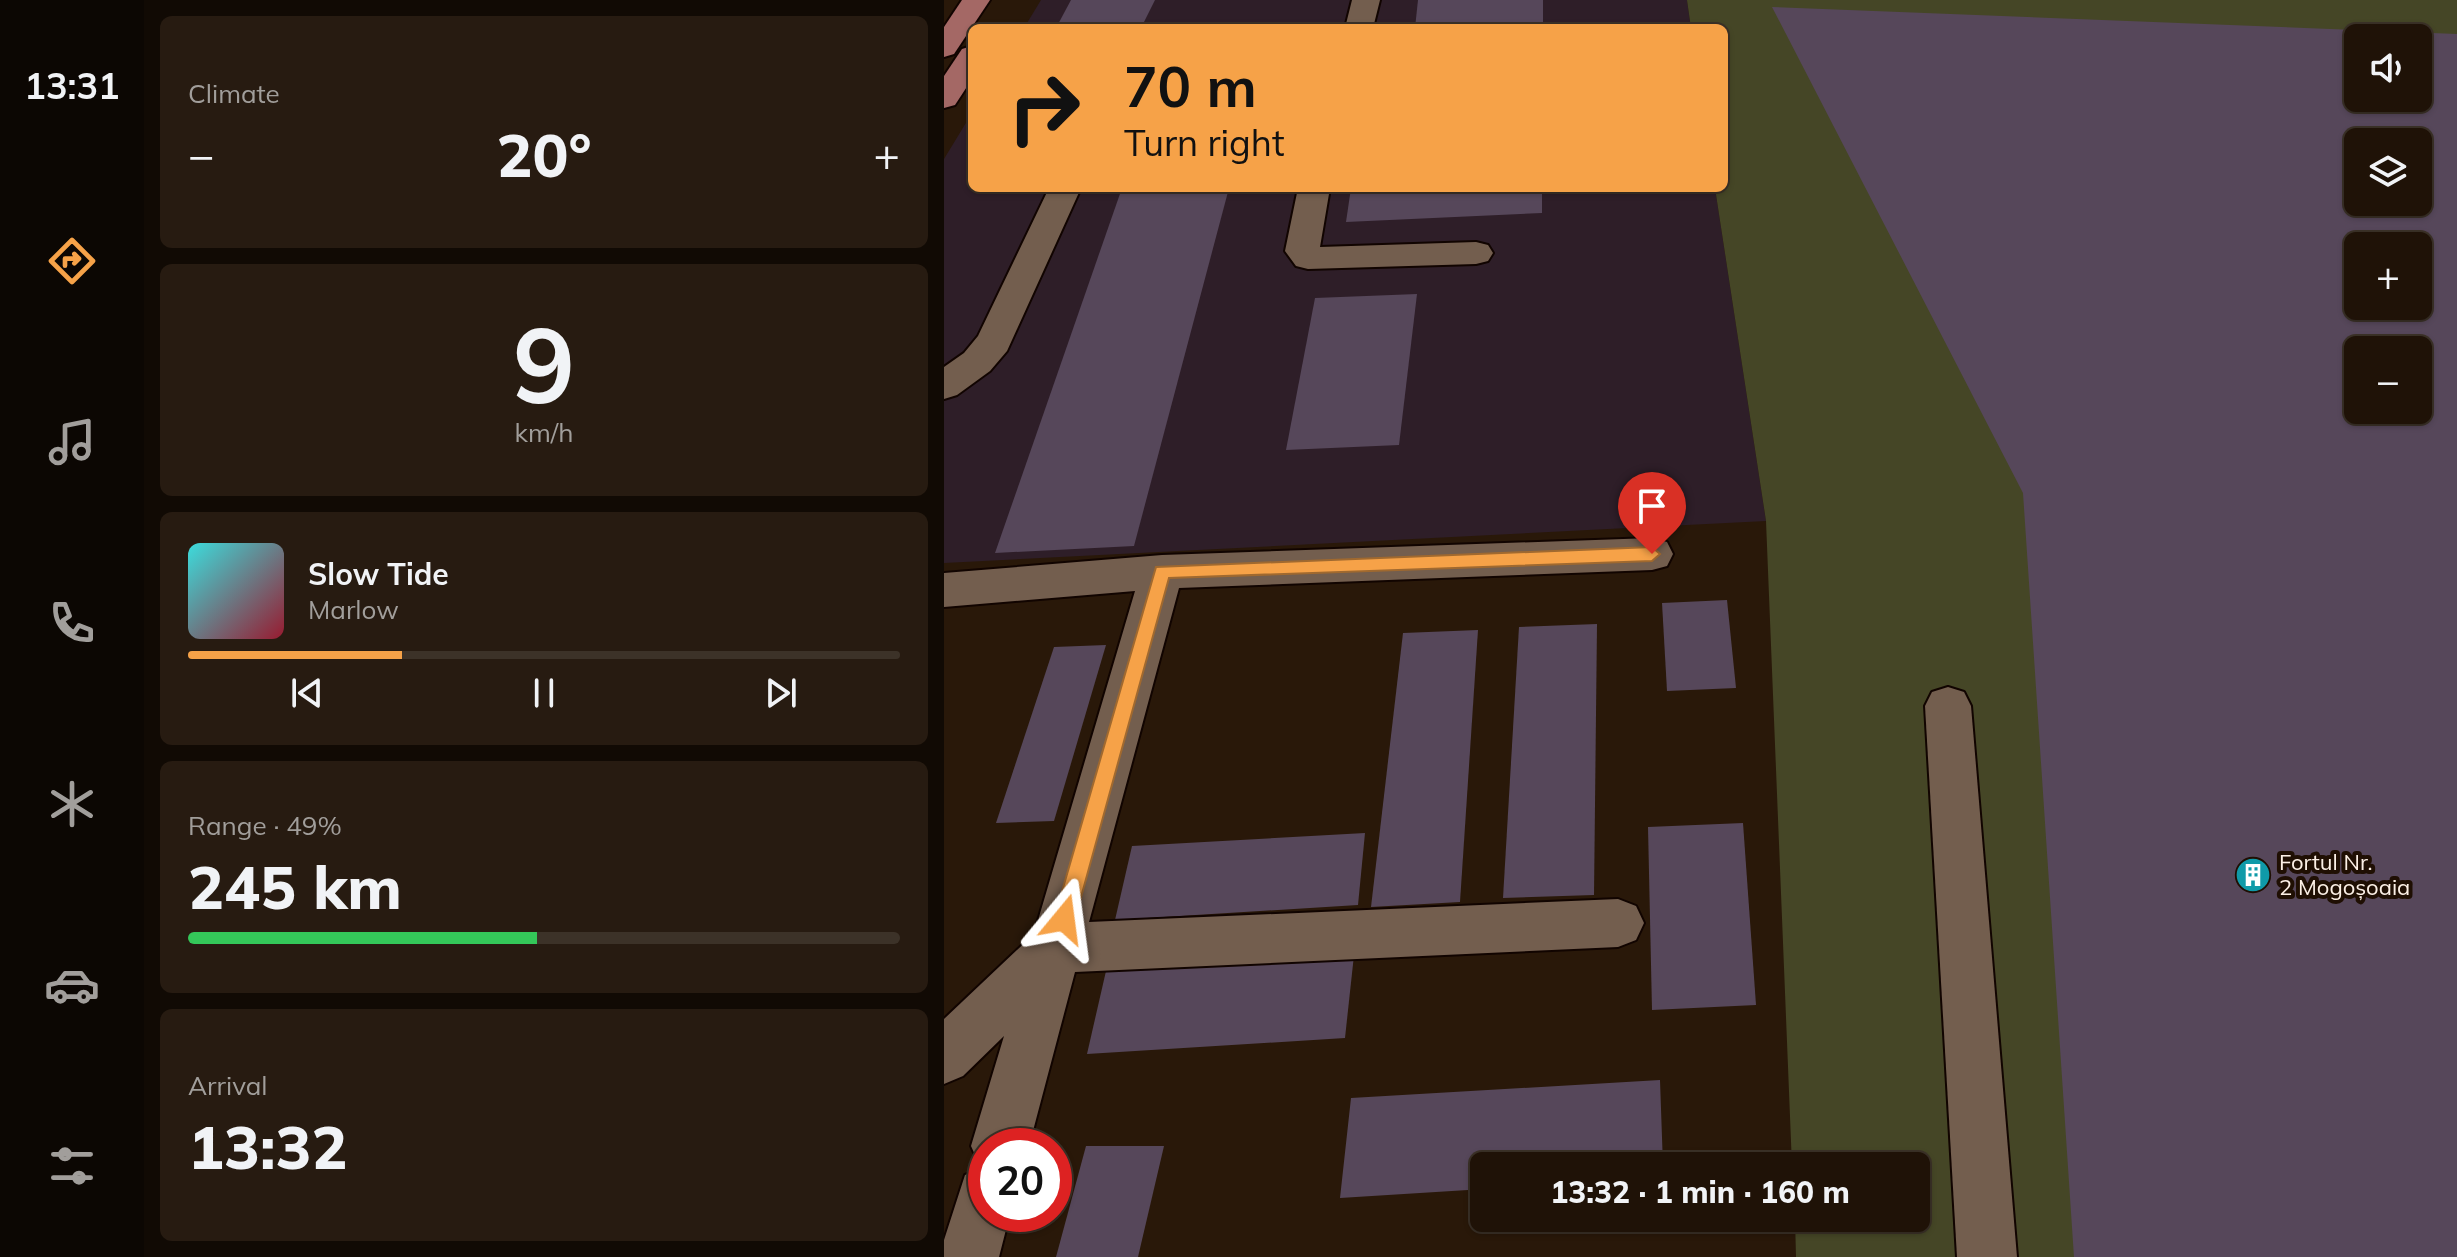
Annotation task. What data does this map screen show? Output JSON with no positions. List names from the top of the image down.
{
  "places": {
    "building": ["Fortul Nr. 2 Mogoșoaia"]
  },
  "page": {
    "tabs": "13:31",
    "tile": [
      "Climate",
      ["9", "km/h"],
      ["Range · 49%", "245 km"],
      ["Arrival", "13:32"]
    ],
    "map_buttons": ["+", "−"],
    "turn": ["70 m", "Turn right"],
    "heat": ["−", "20°", "+"],
    "song": ["Slow Tide", "Marlow"],
    "limit": "20",
    "trip": "13:32 · 1 min · 160 m"
  }
}
